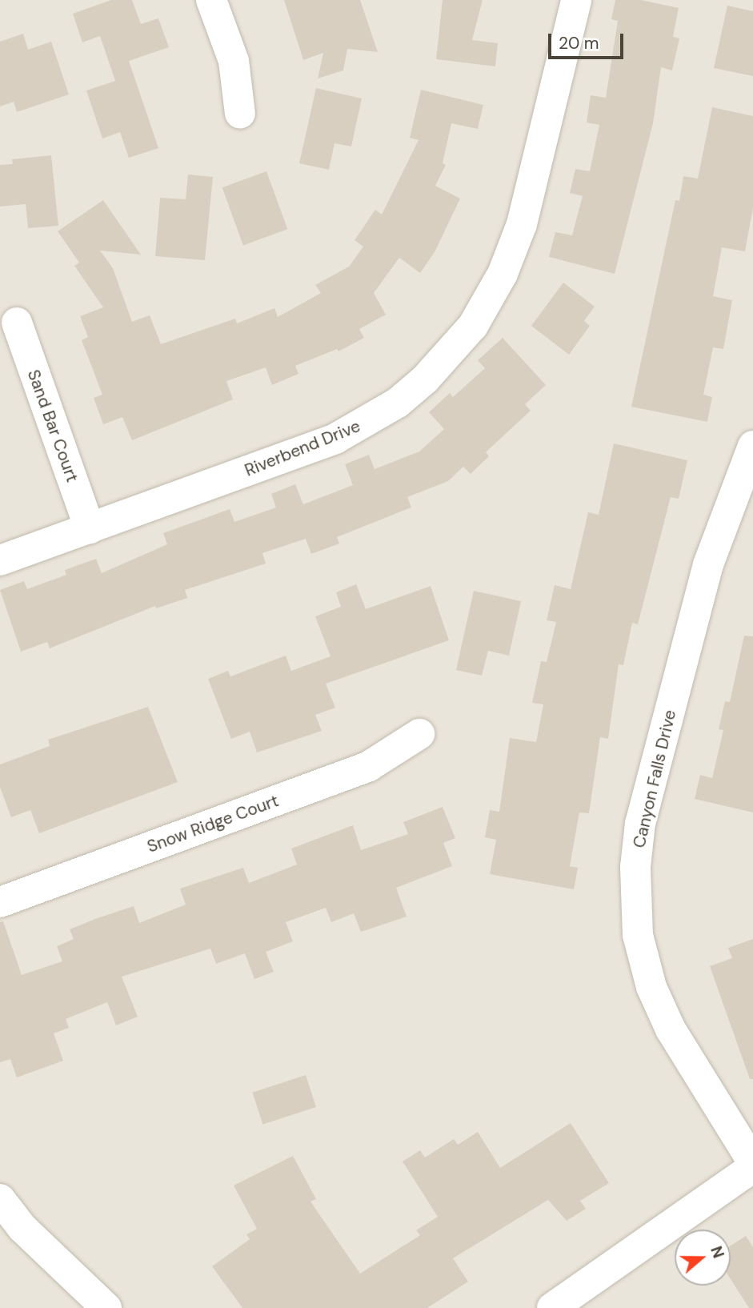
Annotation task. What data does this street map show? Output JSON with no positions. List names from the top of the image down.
{
  "streets": {
    "street": [
      "Sand Bar Court",
      "Riverbend Drive",
      "Canyon Falls Drive",
      "Snow Ridge Court"
    ]
  },
  "crossings": [
    ["Sand Bar Court", "Riverbend Drive"]
  ],
  "scale_bar": "20 m",
  "north": "right"
}
